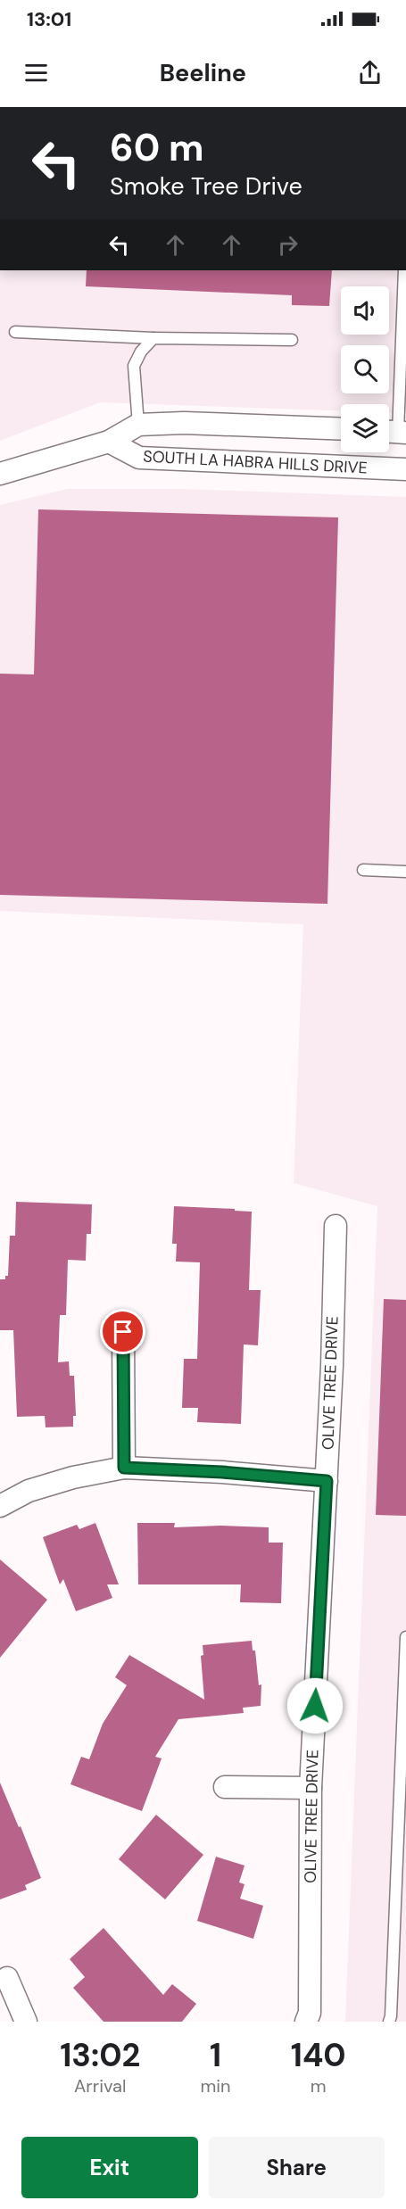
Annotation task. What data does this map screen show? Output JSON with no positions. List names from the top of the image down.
{
  "streets": {
    "street": ["SOUTH LA HABRA HILLS DRIVE", "OLIVE TREE DRIVE"]
  },
  "page": {
    "status": "13:01",
    "header": "Beeline",
    "turn": ["60 m", "Smoke Tree Drive"],
    "eta": [
      "13:02",
      "Arrival",
      "1",
      "min",
      "140",
      "m"
    ],
    "buttons": ["Exit", "Share"]
  }
}
